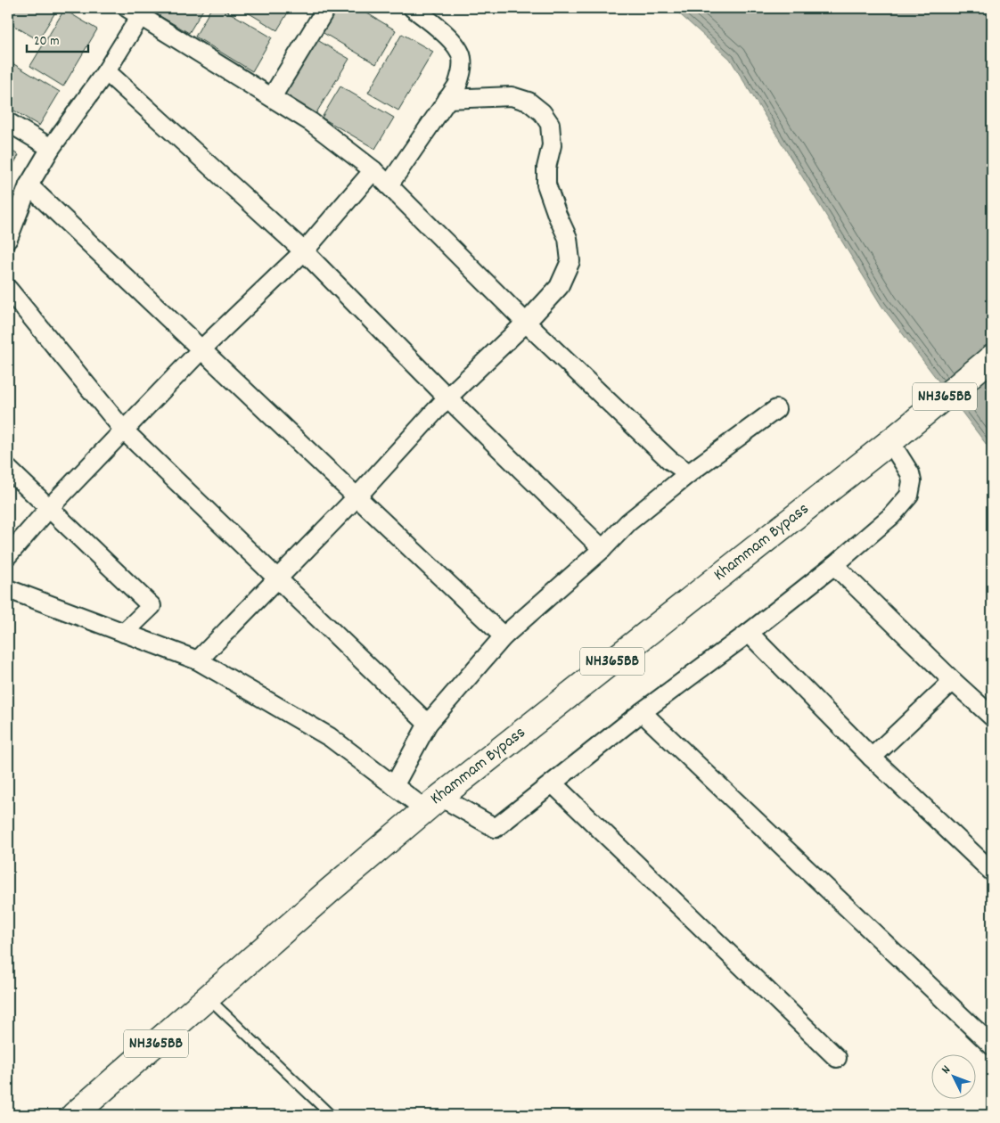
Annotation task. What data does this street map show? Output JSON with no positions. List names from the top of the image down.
{
  "streets": {
    "highway": ["NH365BB", "Khammam Bypass"]
  },
  "crossings": [
    ["NH365BB", "Khammam Bypass"]
  ],
  "scale_bar": "20 m",
  "north": "top left"
}
